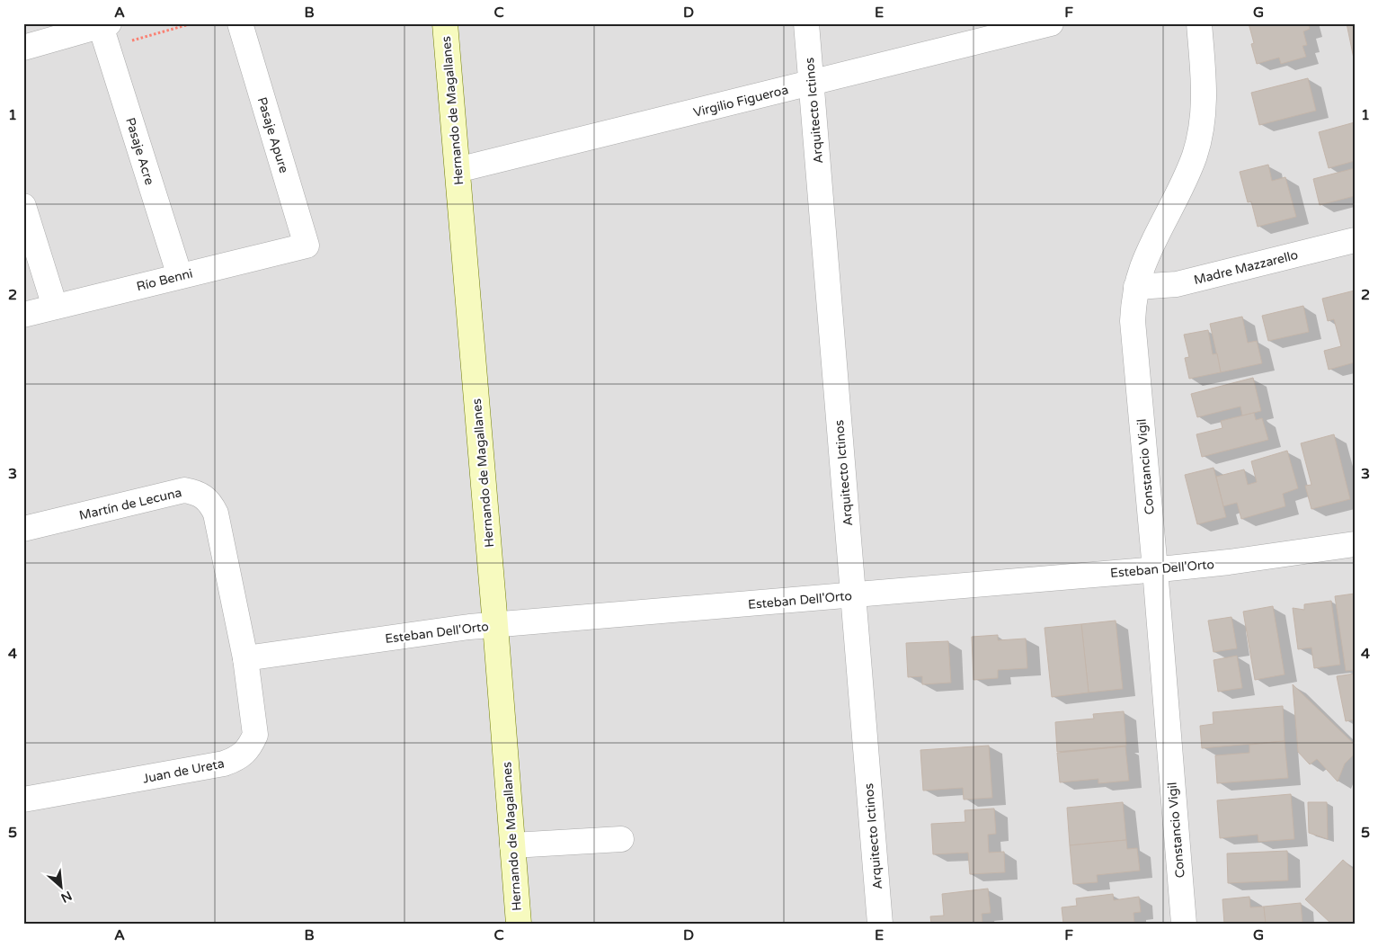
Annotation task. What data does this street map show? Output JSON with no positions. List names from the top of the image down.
{
  "streets": {
    "main road": ["Hernando de Magallanes"],
    "street": [
      "Virgilio Figueroa",
      "Arquitecto Ictinos",
      "Pasaje Apure",
      "Pasaje Acre",
      "Madre Mazzarello",
      "Río Benni",
      "Constancio Vigil",
      "Martín de Lecuna",
      "Esteban Dell'Orto",
      "Juan de Ureta"
    ]
  },
  "crossings": [
    ["Virgilio Figueroa", "Hernando de Magallanes"],
    ["Virgilio Figueroa", "Arquitecto Ictinos"],
    ["Hernando de Magallanes", "Esteban Dell'Orto"],
    ["Arquitecto Ictinos", "Esteban Dell'Orto"],
    ["Pasaje Apure", "Río Benni"],
    ["Pasaje Acre", "Río Benni"],
    ["Madre Mazzarello", "Constancio Vigil"],
    ["Constancio Vigil", "Esteban Dell'Orto"],
    ["Martín de Lecuna", "Esteban Dell'Orto"],
    ["Martín de Lecuna", "Juan de Ureta"],
    ["Esteban Dell'Orto", "Juan de Ureta"]
  ],
  "north": "bottom right",
  "grid": {
    "columns": [
      "A",
      "B",
      "C",
      "D",
      "E",
      "F",
      "G"
    ],
    "rows": [
      "1",
      "2",
      "3",
      "4",
      "5"
    ]
  }
}
